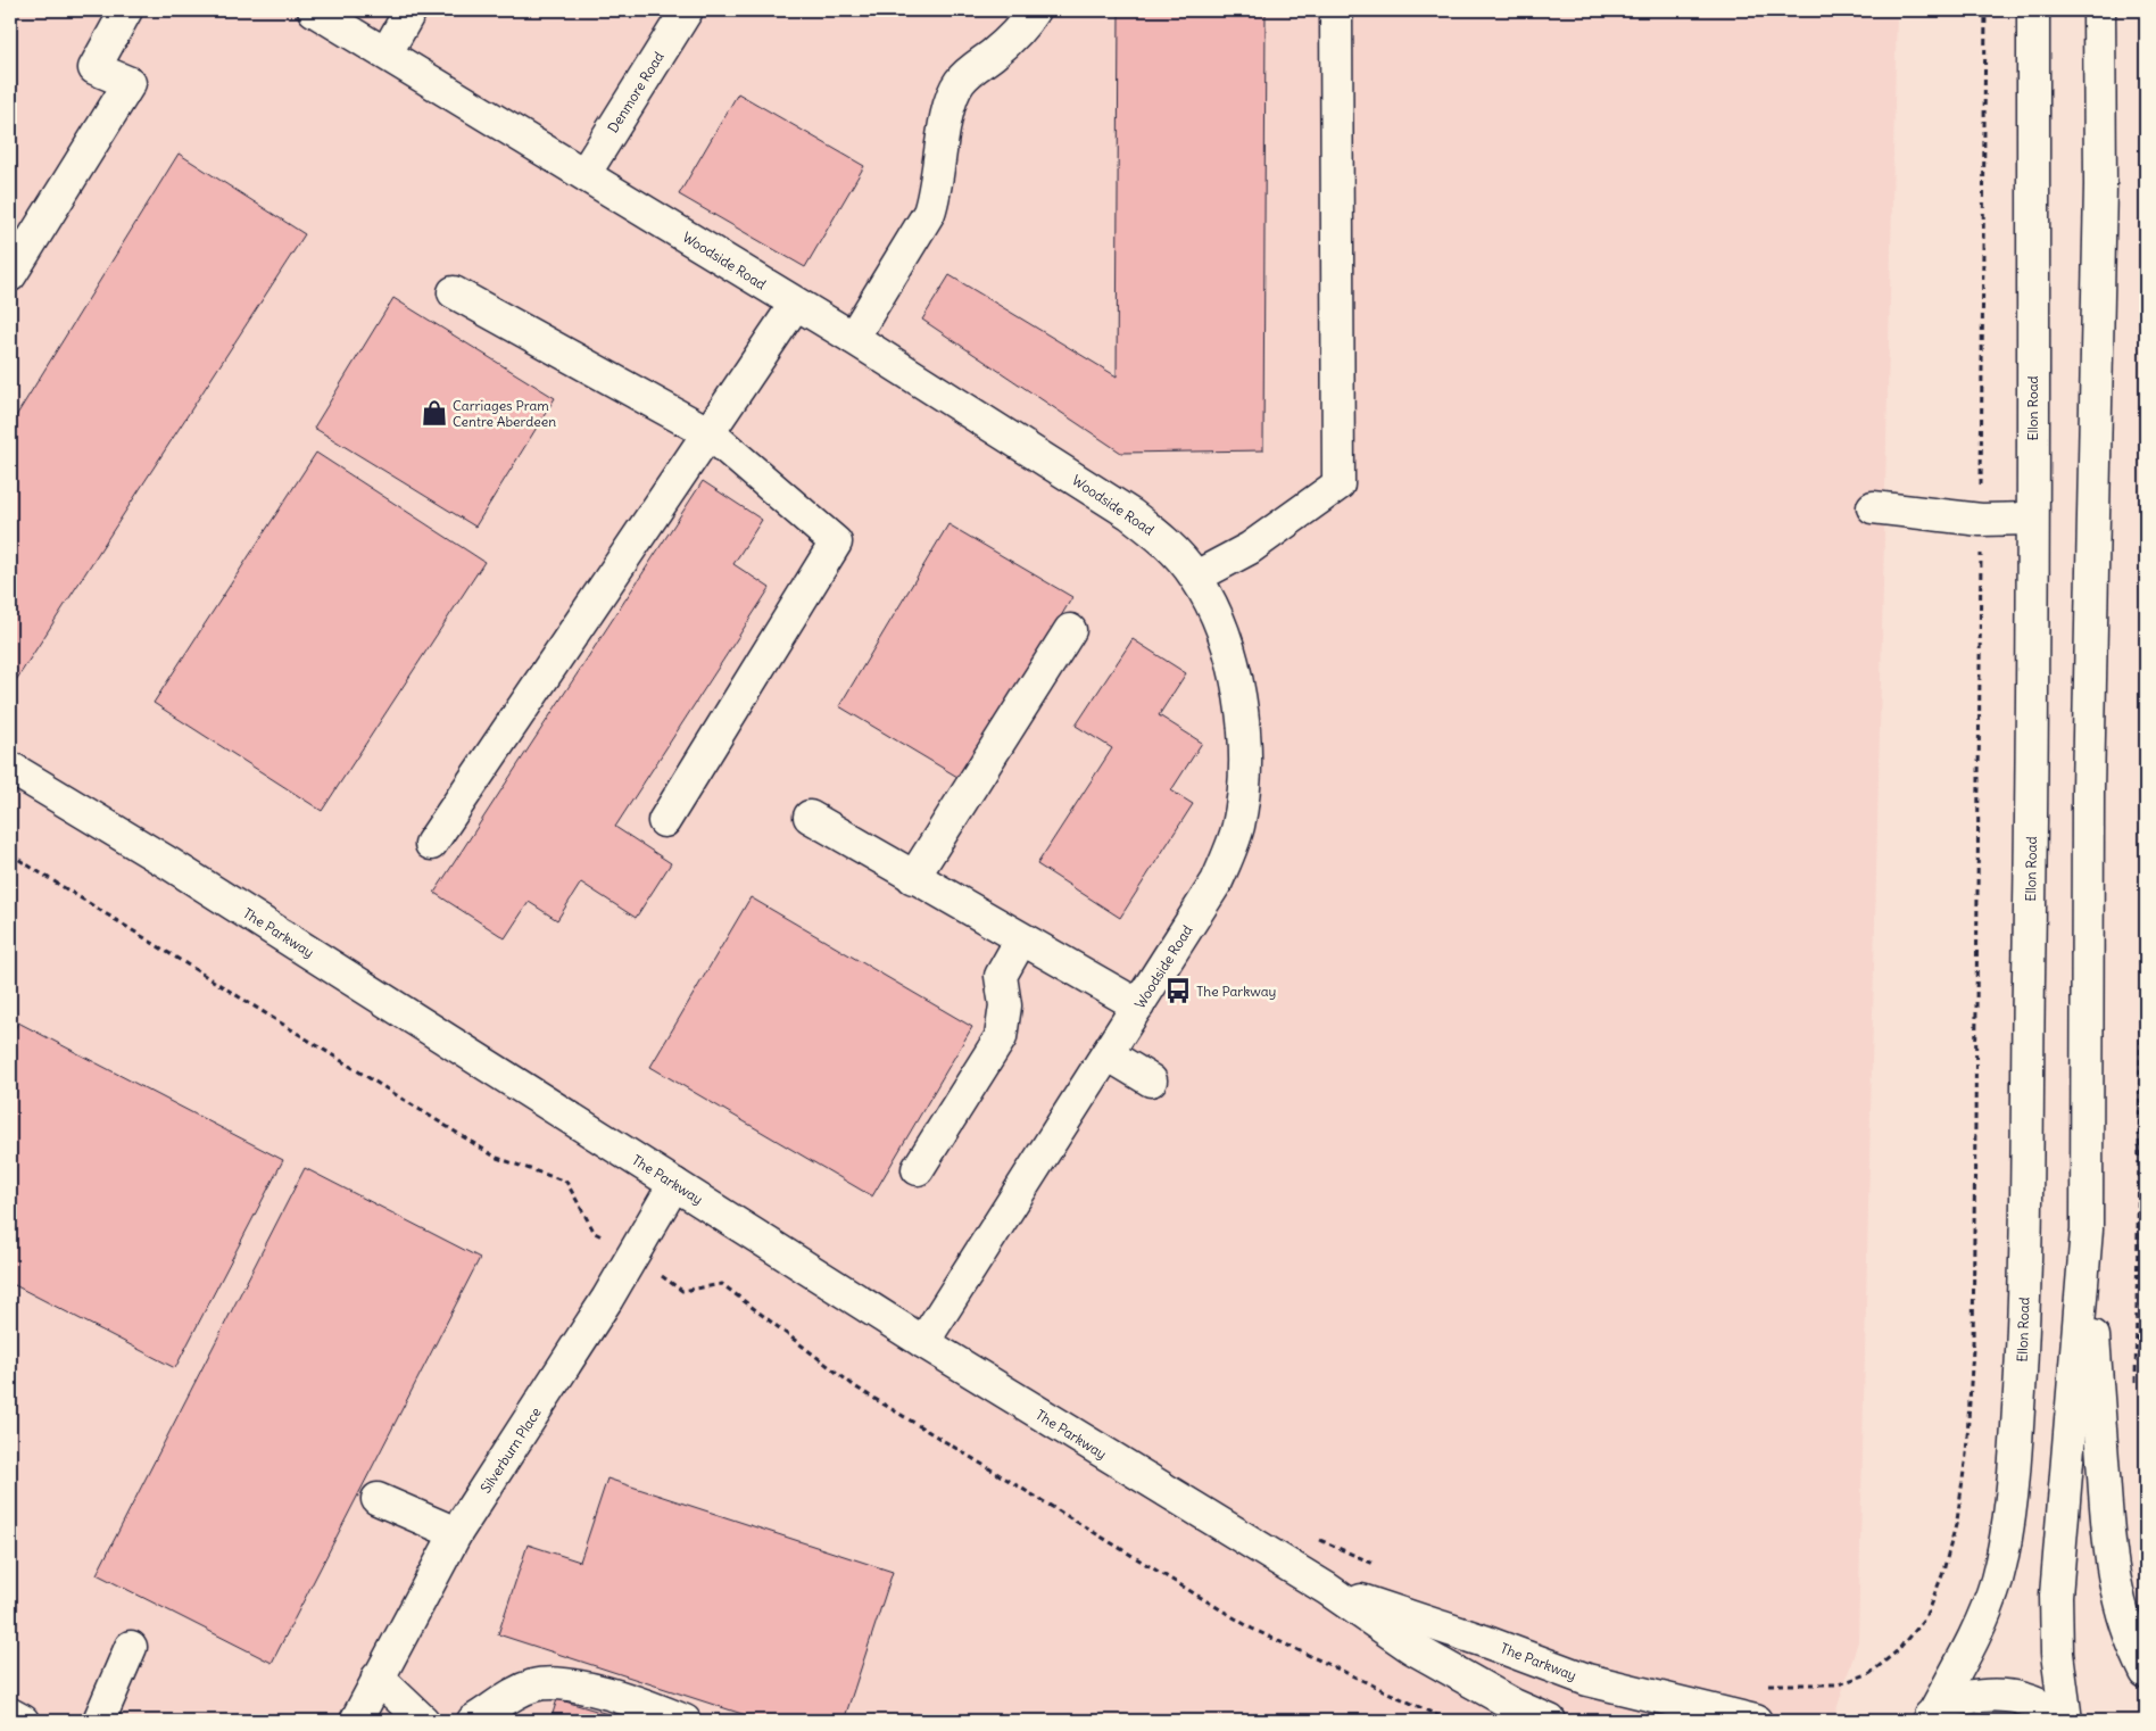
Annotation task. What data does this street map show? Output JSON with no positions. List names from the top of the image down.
{
  "streets": {
    "main road": [
      "Denmore Road",
      "Woodside Road",
      "Ellon Road",
      "The Parkway",
      "Silverburn Place"
    ]
  },
  "crossings": [
    ["Denmore Road", "Woodside Road"],
    ["Woodside Road", "The Parkway"],
    ["The Parkway", "Silverburn Place"]
  ],
  "places": {
    "shop": ["Carriages Pram Centre Aberdeen"],
    "bus stop": ["The Parkway"]
  }
}
